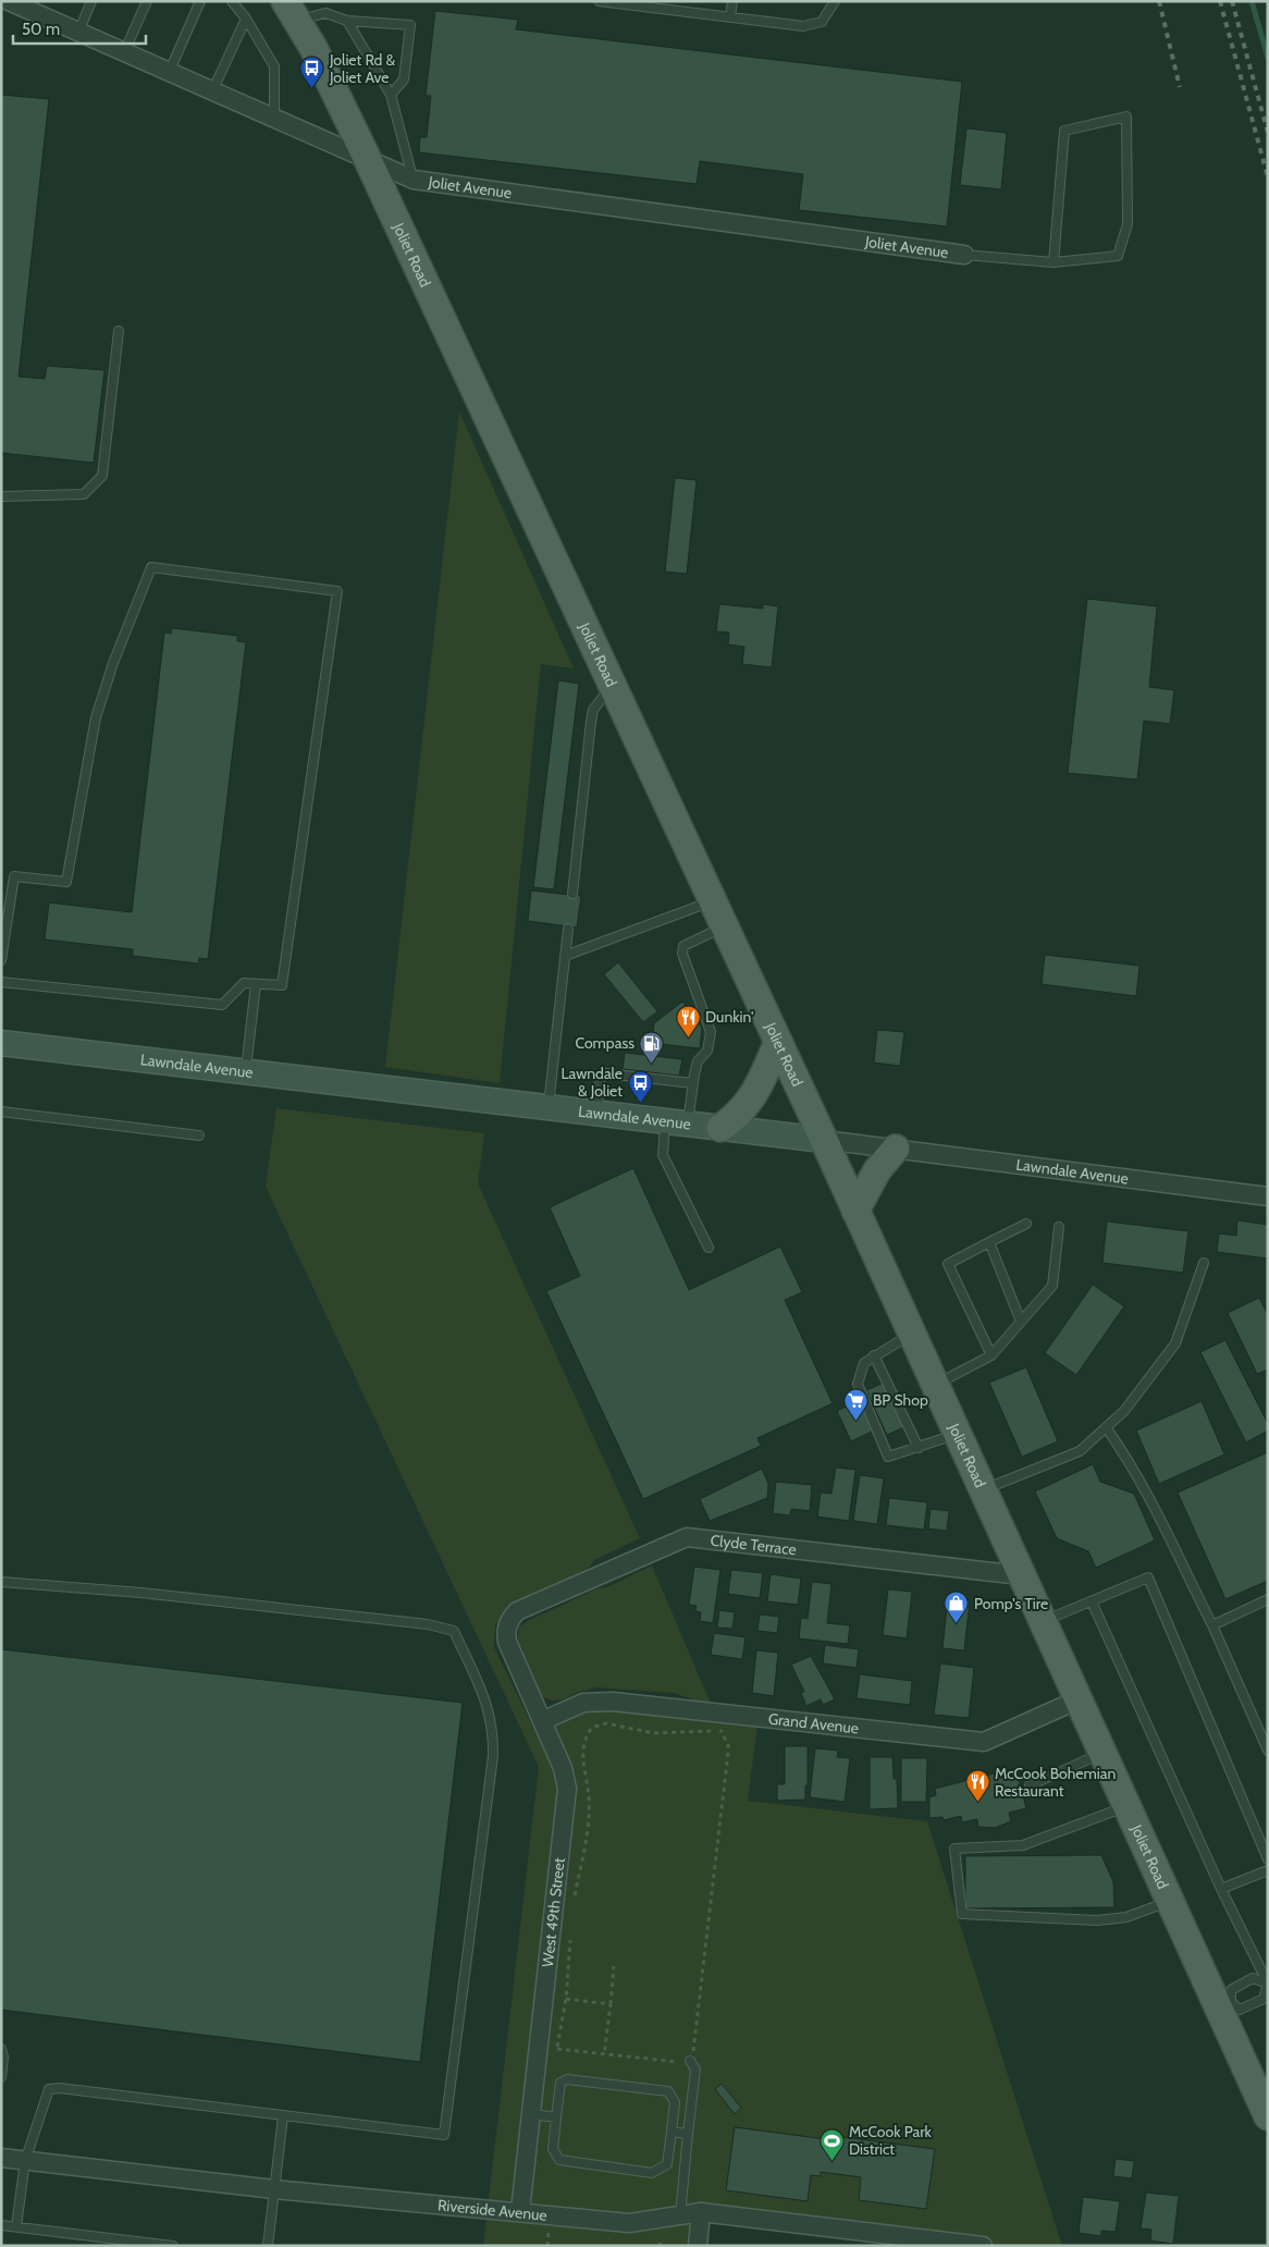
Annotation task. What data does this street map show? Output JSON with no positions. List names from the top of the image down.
{
  "streets": {
    "main road": ["Joliet Road"],
    "street": [
      "Joliet Avenue",
      "Lawndale Avenue",
      "Clyde Terrace",
      "Grand Avenue",
      "West 49th Street",
      "Riverside Avenue"
    ]
  },
  "crossings": [
    ["Joliet Avenue", "Joliet Road"],
    ["Joliet Road", "Lawndale Avenue"],
    ["Joliet Road", "Clyde Terrace"],
    ["Joliet Road", "Grand Avenue"],
    ["Clyde Terrace", "West 49th Street"],
    ["Grand Avenue", "West 49th Street"],
    ["West 49th Street", "Riverside Avenue"]
  ],
  "places": {
    "bus stop": ["Joliet Rd & Joliet Ave", "Lawndale & Joliet"],
    "restaurant": ["Dunkin'", "McCook Bohemian Restaurant"],
    "fuel station": ["Compass"],
    "supermarket": ["BP Shop"],
    "shop": ["Pomp's Tire"],
    "sports": ["McCook Park District"]
  },
  "scale_bar": "50 m"
}
